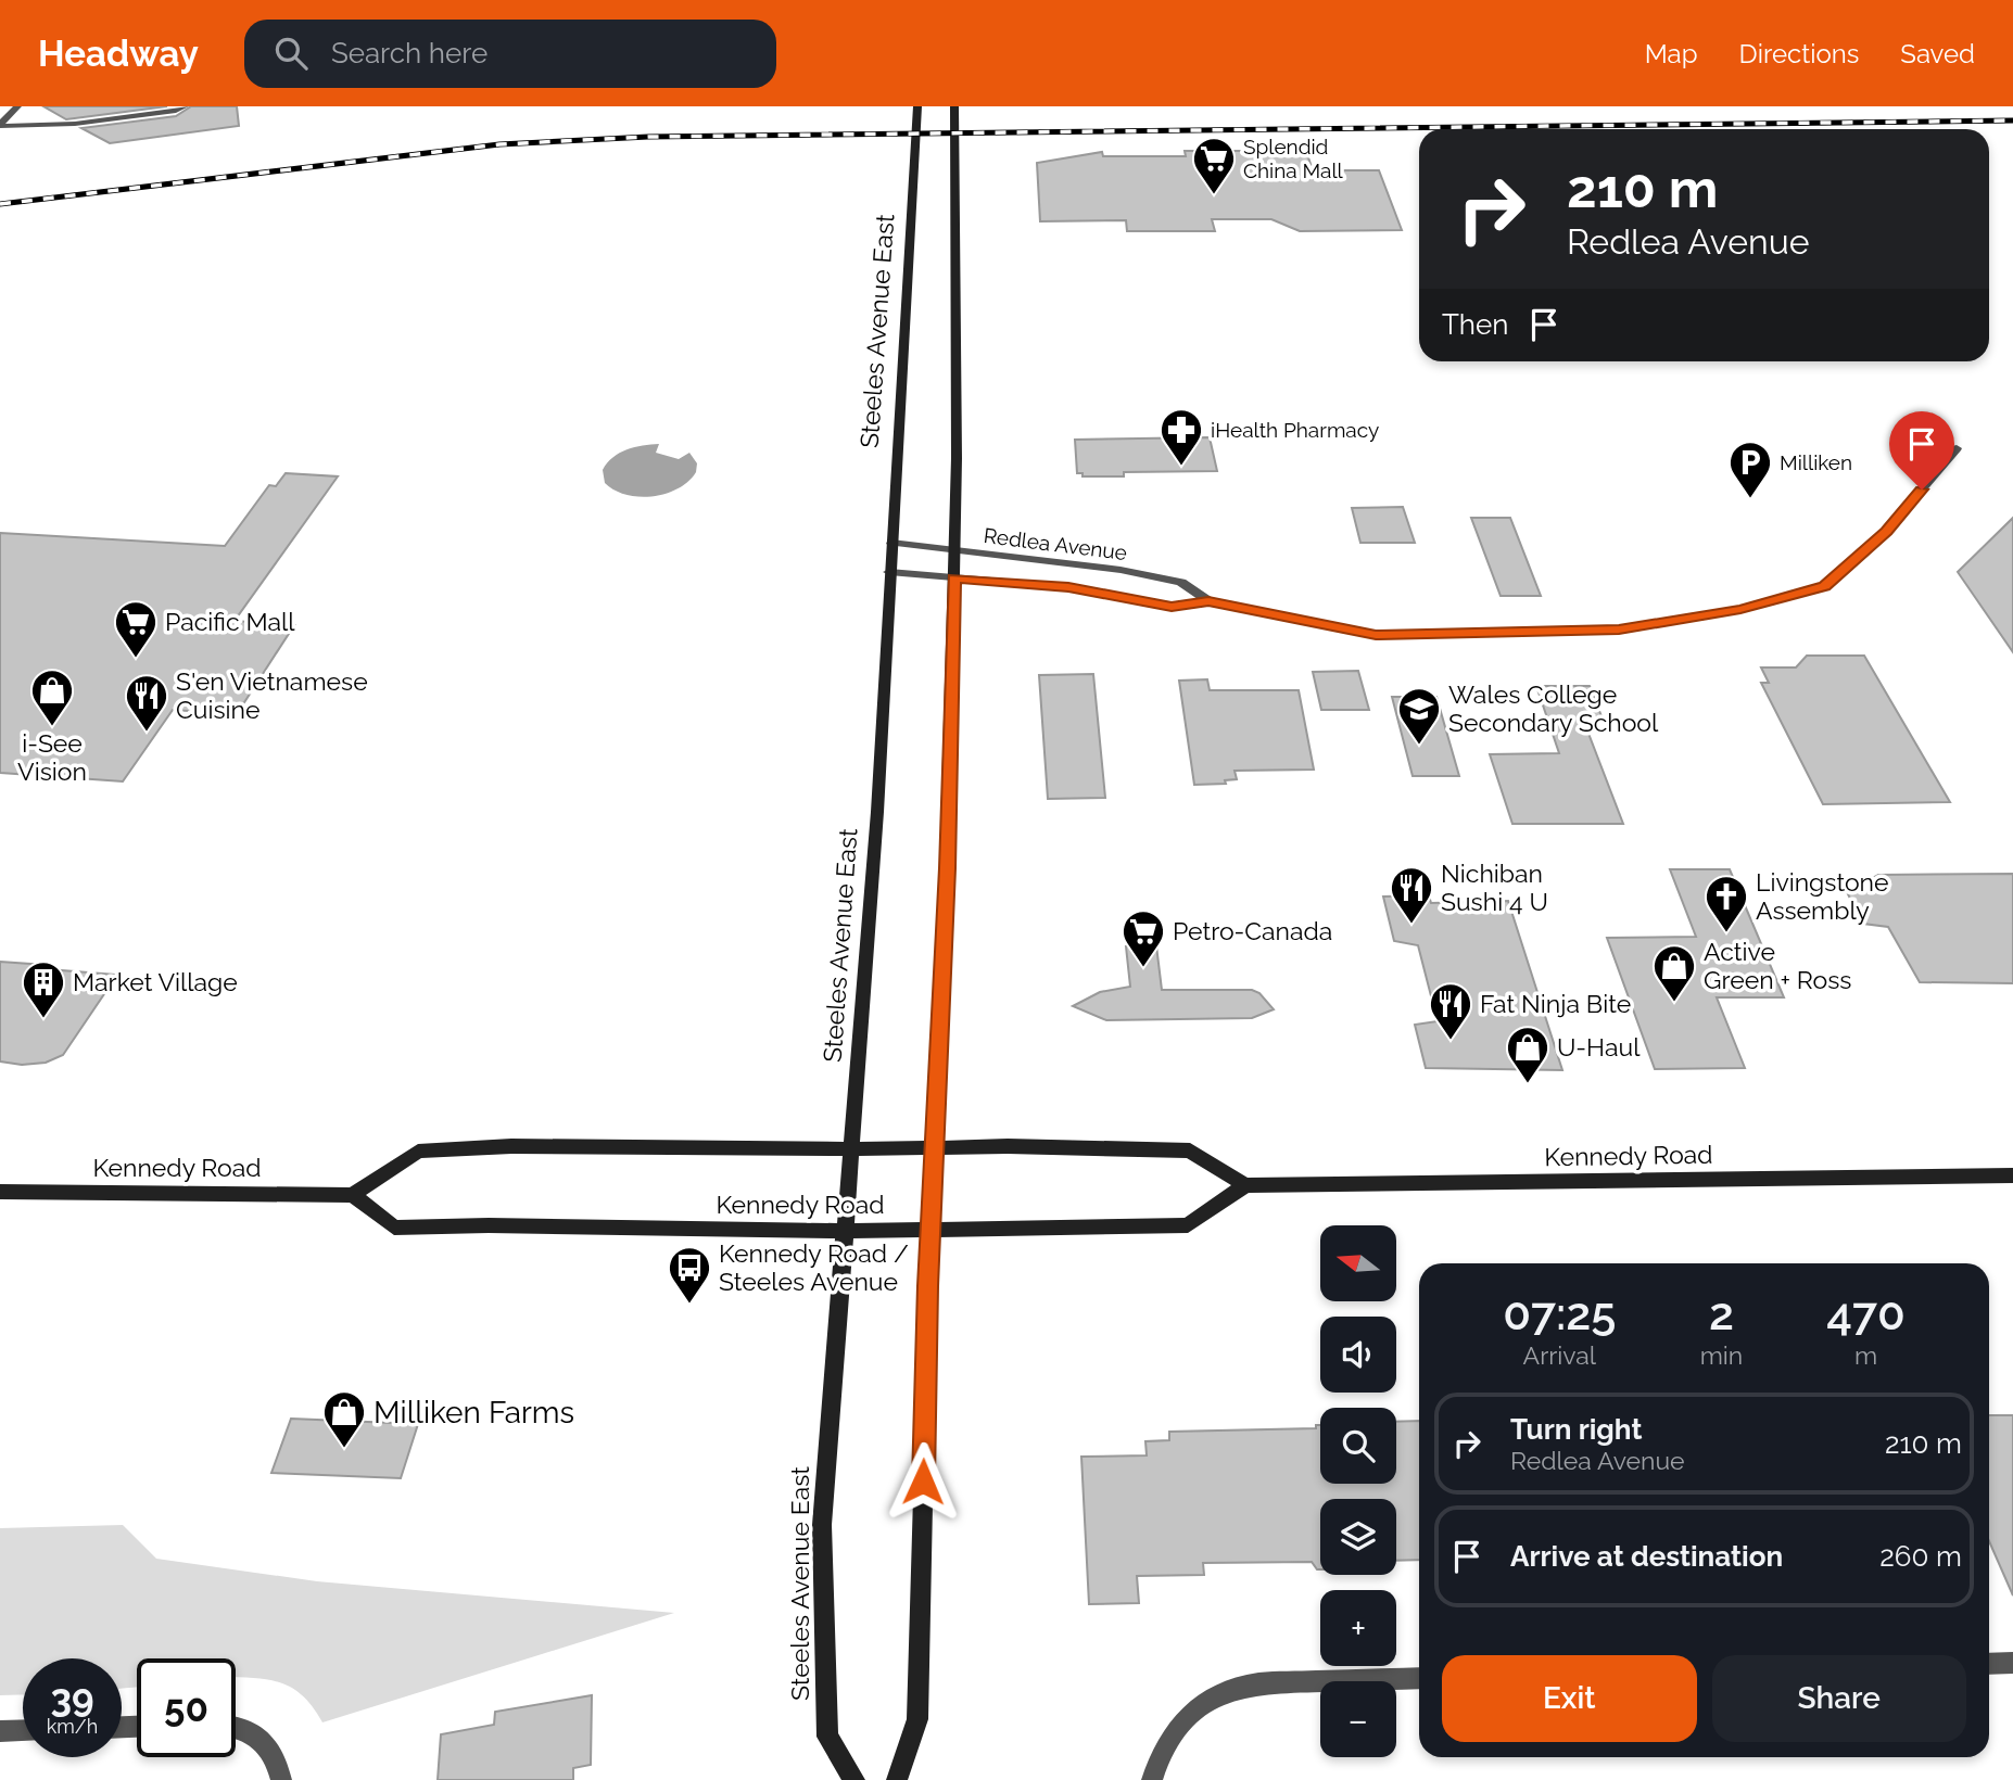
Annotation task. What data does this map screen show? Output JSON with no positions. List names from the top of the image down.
{
  "streets": {
    "main road": ["Steeles Avenue East", "Kennedy Road"],
    "street": ["Redlea Avenue"]
  },
  "crossings": [
    ["Steeles Avenue East", "Redlea Avenue"],
    ["Steeles Avenue East", "Kennedy Road"]
  ],
  "places": {
    "supermarket": ["Splendid China Mall", "Pacific Mall", "Petro-Canada"],
    "pharmacy": ["iHealth Pharmacy"],
    "parking": ["Milliken"],
    "shop": [
      "i-See Vision",
      "Active Green + Ross",
      "U-Haul",
      "Milliken Farms"
    ],
    "restaurant": ["S'en Vietnamese Cuisine", "Nichiban Sushi 4 U", "Fat Ninja Bite"],
    "school or university": ["Wales College Secondary School"],
    "church": ["Livingstone Assembly"],
    "building": ["Market Village"],
    "bus stop": ["Kennedy Road / Steeles Avenue"]
  },
  "north": "left",
  "page": {
    "header": "Headway",
    "search": "Search here",
    "nav": ["Map", "Directions", "Saved"],
    "turn": ["210 m", "Redlea Avenue"],
    "then": "Then",
    "map_buttons": ["+", "−"],
    "eta": [
      "07:25",
      "Arrival",
      "2",
      "min",
      "470",
      "m"
    ],
    "list": [
      {
        "name": "Turn right",
        "note": "Redlea Avenue",
        "value": "210 m"
      },
      {
        "name": "Arrive at destination",
        "value": "260 m"
      }
    ],
    "buttons": ["Exit", "Share"],
    "speed": "39 km/h",
    "limit": "50"
  }
}
